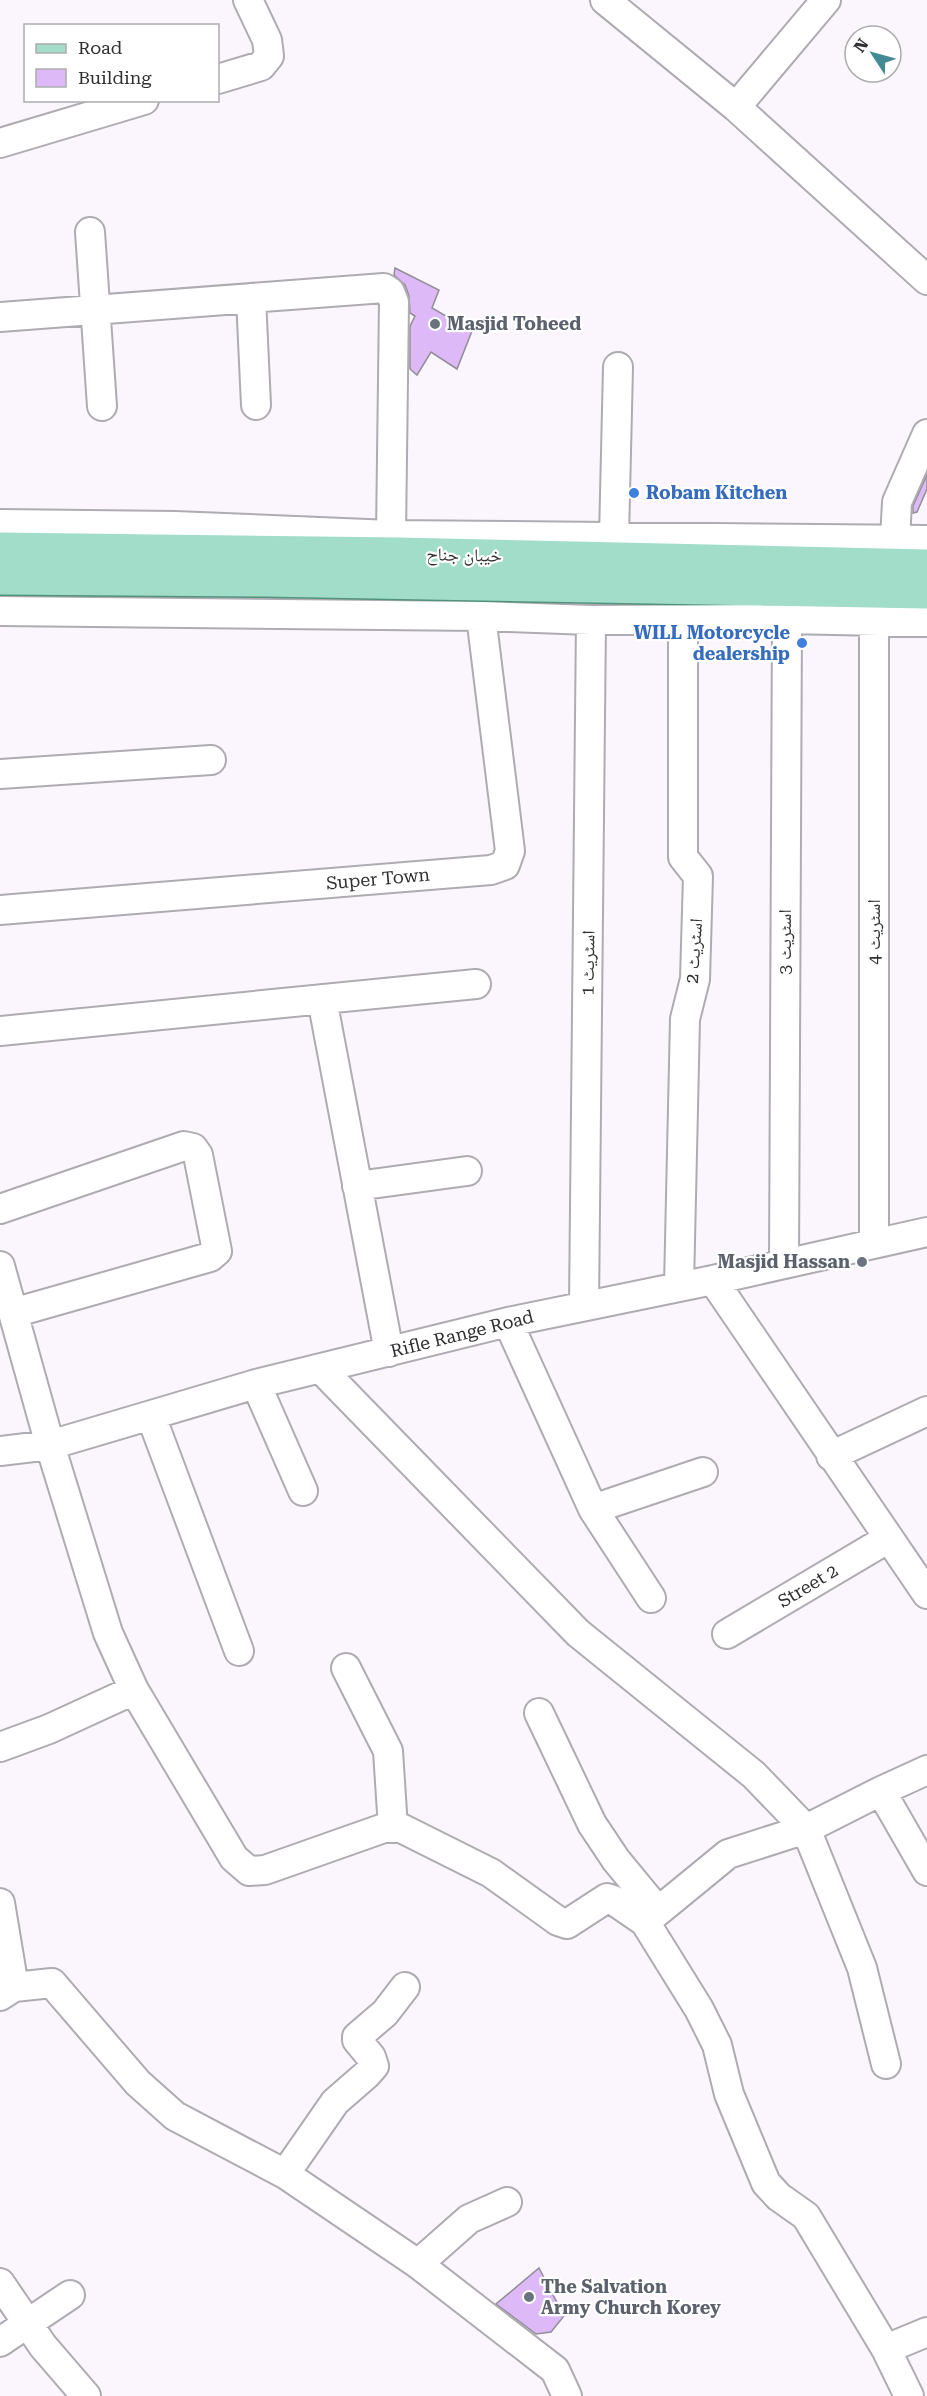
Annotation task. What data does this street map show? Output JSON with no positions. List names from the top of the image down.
{
  "streets": {
    "main road": ["خیبان جناح"],
    "street": [
      "Super Town",
      "اسٹریٹ 4",
      "اسٹریٹ 3",
      "اسٹریٹ 2",
      "اسٹریٹ 1",
      "Rifle Range Road",
      "Street 2"
    ]
  },
  "crossings": [
    ["اسٹریٹ 4", "Rifle Range Road"],
    ["اسٹریٹ 3", "Rifle Range Road"],
    ["اسٹریٹ 2", "Rifle Range Road"],
    ["اسٹریٹ 1", "Rifle Range Road"]
  ],
  "places": [
    "Masjid Toheed",
    "Robam Kitchen",
    "WILL Motorcycle dealership",
    "Masjid Hassan",
    "The Salvation Army Church Korey"
  ],
  "legend": ["Road", "Building"],
  "north": "top left"
}
